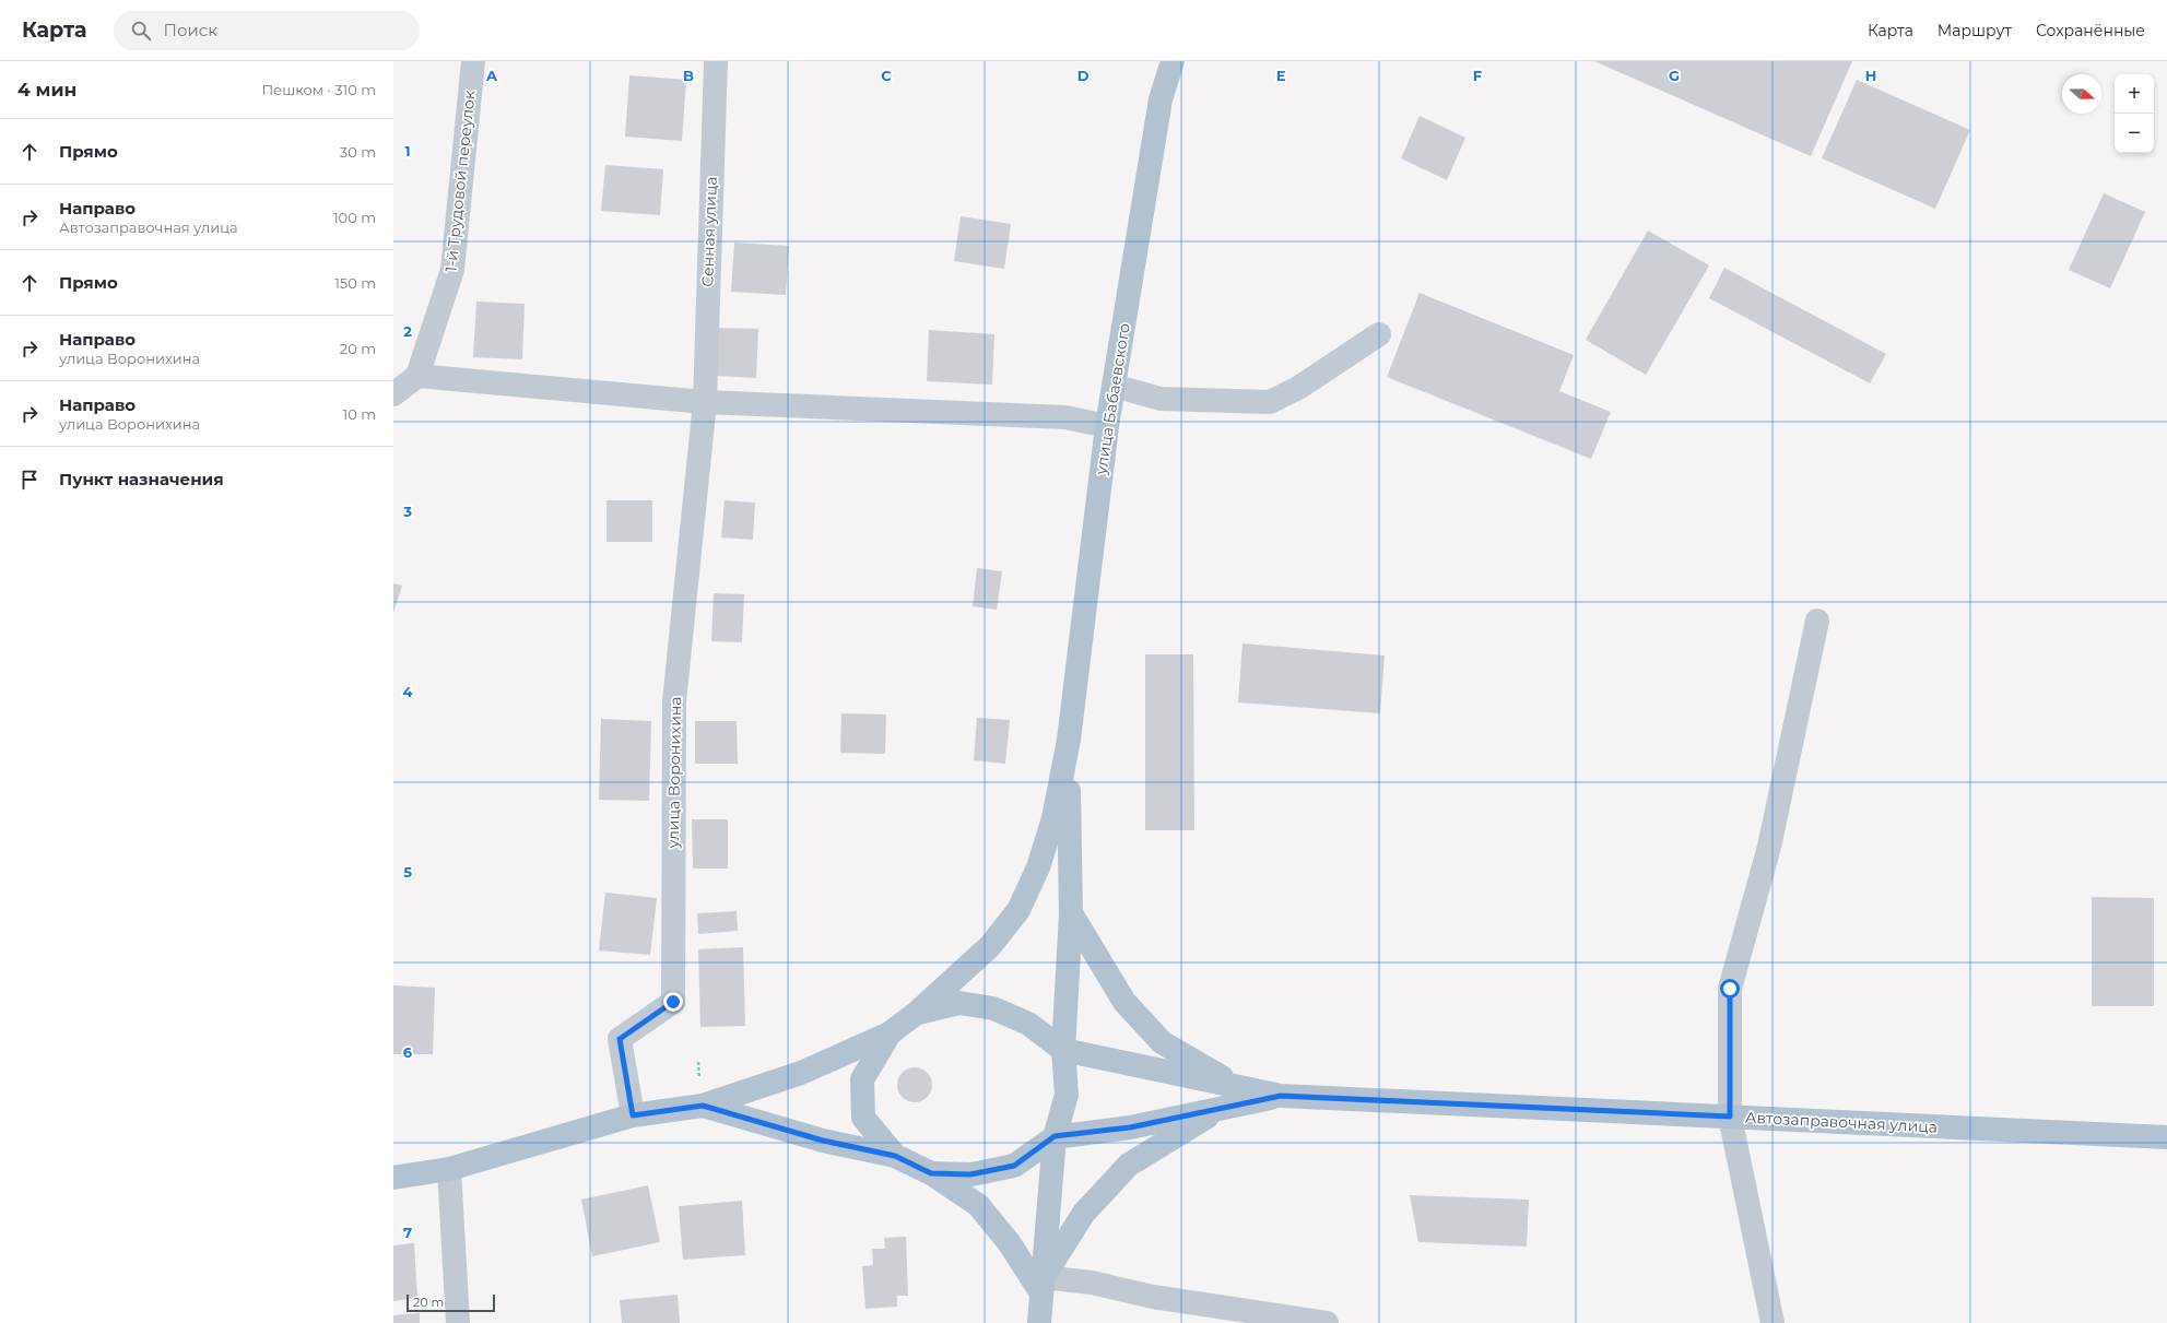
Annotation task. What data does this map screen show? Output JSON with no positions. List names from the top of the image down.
{
  "streets": {
    "main road": ["улица Бабаевского", "Автозаправочная улица"],
    "street": ["1-й Трудовой переулок", "Сенная улица", "улица Воронихина"]
  },
  "crossings": [
    ["Сенная улица", "улица Воронихина"]
  ],
  "scale_bar": "20 m",
  "north": "right",
  "page": {
    "header": "Карта",
    "search": "Поиск",
    "nav": ["Карта", "Маршрут", "Сохранённые"],
    "heading": ["4 мин", "Пешком · 310 m"],
    "map_buttons": ["+", "−"],
    "list": [
      ["Прямо", "30 m"],
      ["Направо", "Автозаправочная улица", "100 m"],
      ["Прямо", "150 m"],
      ["Направо", "улица Воронихина", "20 m"],
      ["Направо", "улица Воронихина", "10 m"],
      "Пункт назначения"
    ],
    "scale": "20 m"
  },
  "grid": {
    "columns": [
      "A",
      "B",
      "C",
      "D",
      "E",
      "F",
      "G",
      "H"
    ],
    "rows": [
      "1",
      "2",
      "3",
      "4",
      "5",
      "6",
      "7"
    ]
  }
}
